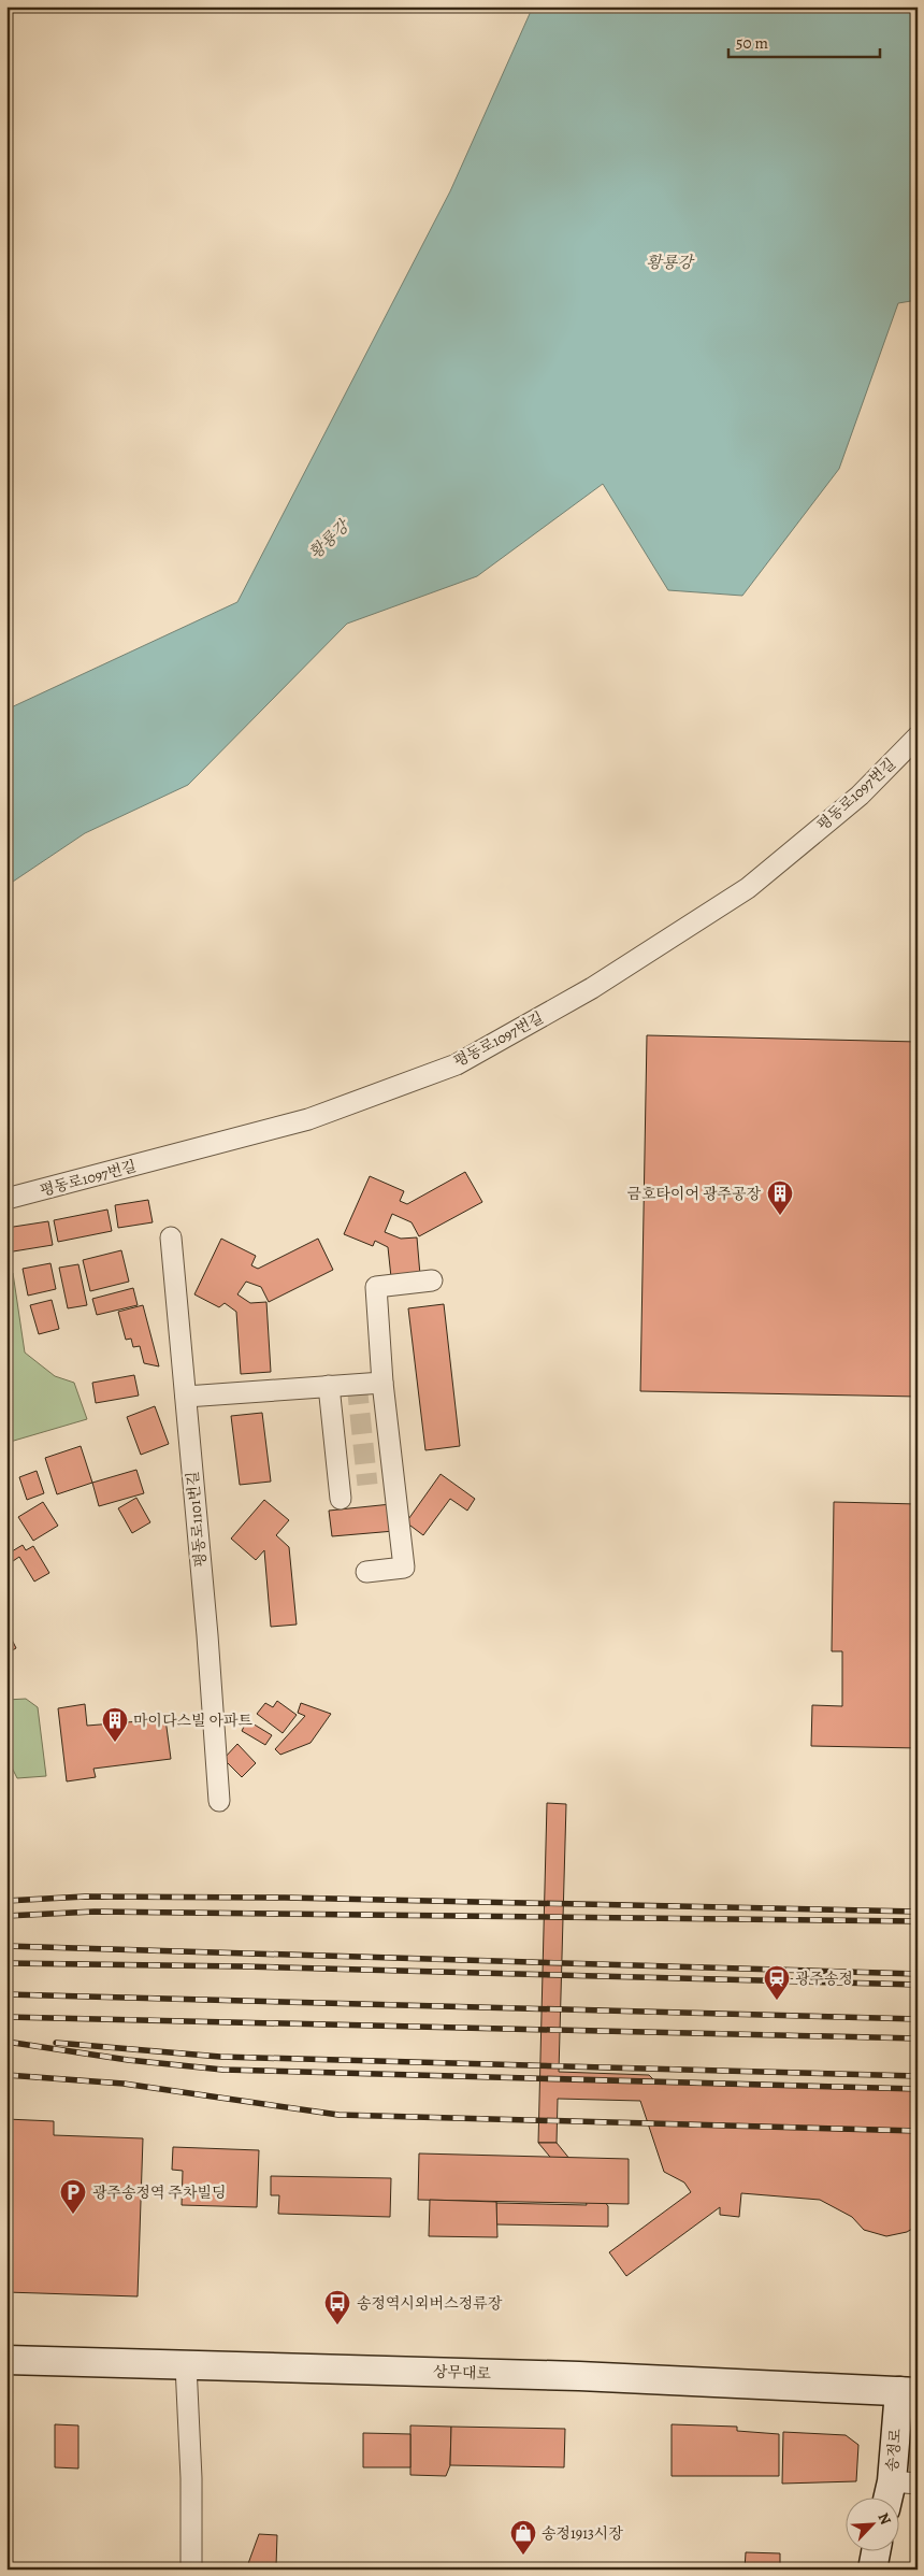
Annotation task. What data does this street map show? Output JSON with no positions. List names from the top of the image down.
{
  "streets": {
    "main road": ["상무대로", "송정로"],
    "street": ["평동로1097번길", "평동로1101번길"]
  },
  "crossings": [
    ["상무대로", "송정로"]
  ],
  "water": ["황룡강"],
  "places": {
    "building": ["금호타이어 광주공장", "마이다스빌 아파트"],
    "station": ["광주송정"],
    "parking": ["광주송정역 주차빌딩"],
    "bus stop": ["송정역시외버스정류장"],
    "shop": ["송정1913시장"]
  },
  "scale_bar": "50 m",
  "north": "top right"
}
